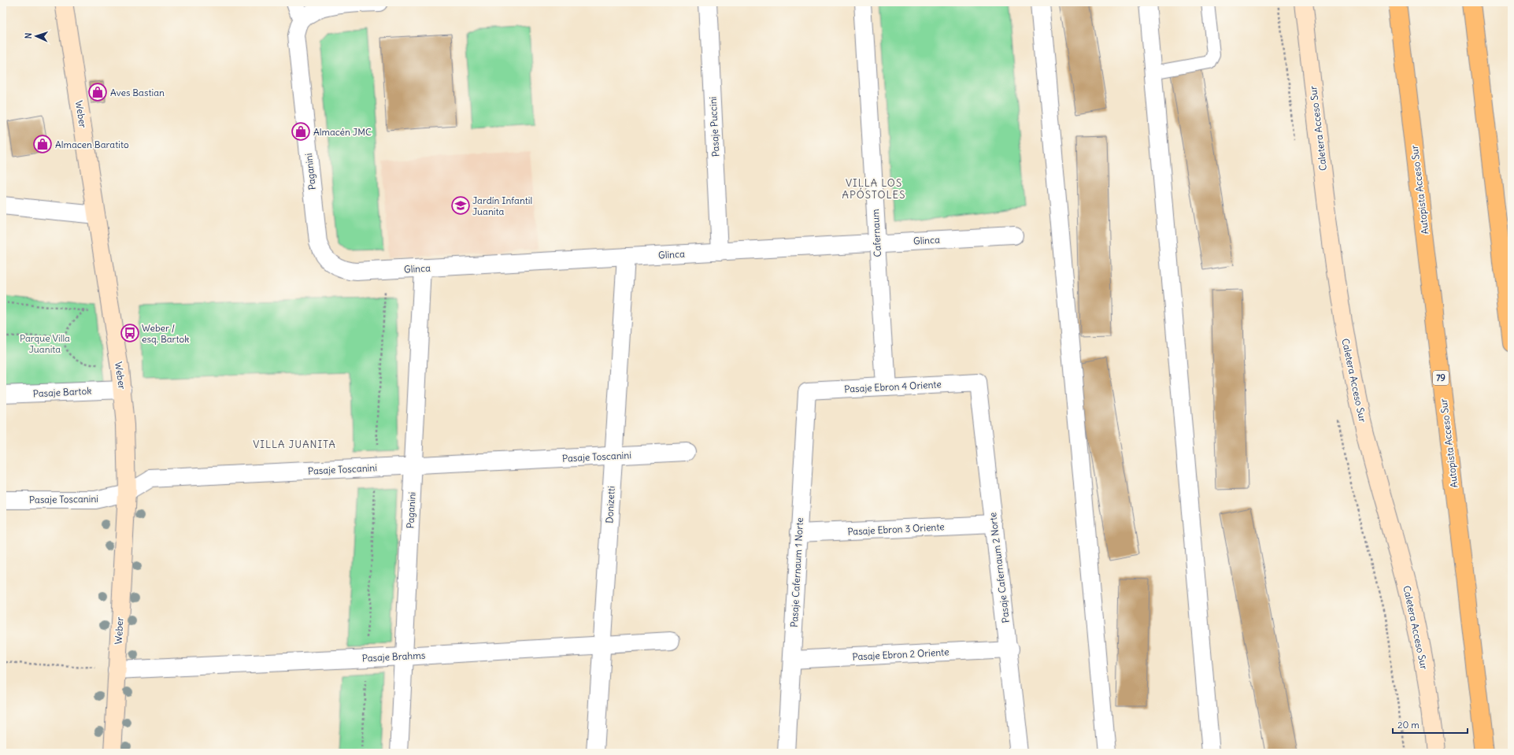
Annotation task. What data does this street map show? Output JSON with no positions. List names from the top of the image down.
{
  "streets": {
    "highway": ["Autopista Acceso Sur", "79"],
    "street": [
      "Weber",
      "Pasaje Puccini",
      "Caletera Acceso Sur",
      "Paganini",
      "Cafernaum",
      "Glinca",
      "Pasaje Ebron 4 Oriente",
      "Pasaje Bartok",
      "Pasaje Toscanini",
      "Donizetti",
      "Pasaje Ebron 3 Oriente",
      "Pasaje Cafernaum 2 Norte",
      "Pasaje Cafernaum 1 Norte",
      "Pasaje Ebron 2 Oriente",
      "Pasaje Brahms"
    ]
  },
  "crossings": [
    ["Weber", "Pasaje Bartok"],
    ["Weber", "Pasaje Toscanini"],
    ["Weber", "Pasaje Brahms"],
    ["Pasaje Puccini", "Glinca"],
    ["Paganini", "Glinca"],
    ["Paganini", "Pasaje Toscanini"],
    ["Paganini", "Pasaje Brahms"],
    ["Cafernaum", "Glinca"],
    ["Cafernaum", "Pasaje Ebron 4 Oriente"],
    ["Glinca", "Donizetti"],
    ["Pasaje Ebron 4 Oriente", "Pasaje Cafernaum 2 Norte"],
    ["Pasaje Ebron 4 Oriente", "Pasaje Cafernaum 1 Norte"],
    ["Pasaje Toscanini", "Donizetti"],
    ["Donizetti", "Pasaje Brahms"],
    ["Pasaje Ebron 3 Oriente", "Pasaje Cafernaum 2 Norte"],
    ["Pasaje Ebron 3 Oriente", "Pasaje Cafernaum 1 Norte"],
    ["Pasaje Cafernaum 2 Norte", "Pasaje Ebron 2 Oriente"],
    ["Pasaje Cafernaum 1 Norte", "Pasaje Ebron 2 Oriente"]
  ],
  "districts": ["VILLA LOS APÓSTOLES", "VILLA JUANITA"],
  "parks": ["Parque Villa Juanita"],
  "places": {
    "shop": ["Aves Bastian", "Almacén JMC", "Almacen Baratito"],
    "school or university": ["Jardín Infantil Juanita"],
    "bus stop": ["Weber / esq. Bartok"]
  },
  "scale_bar": "20 m",
  "north": "left"
}
